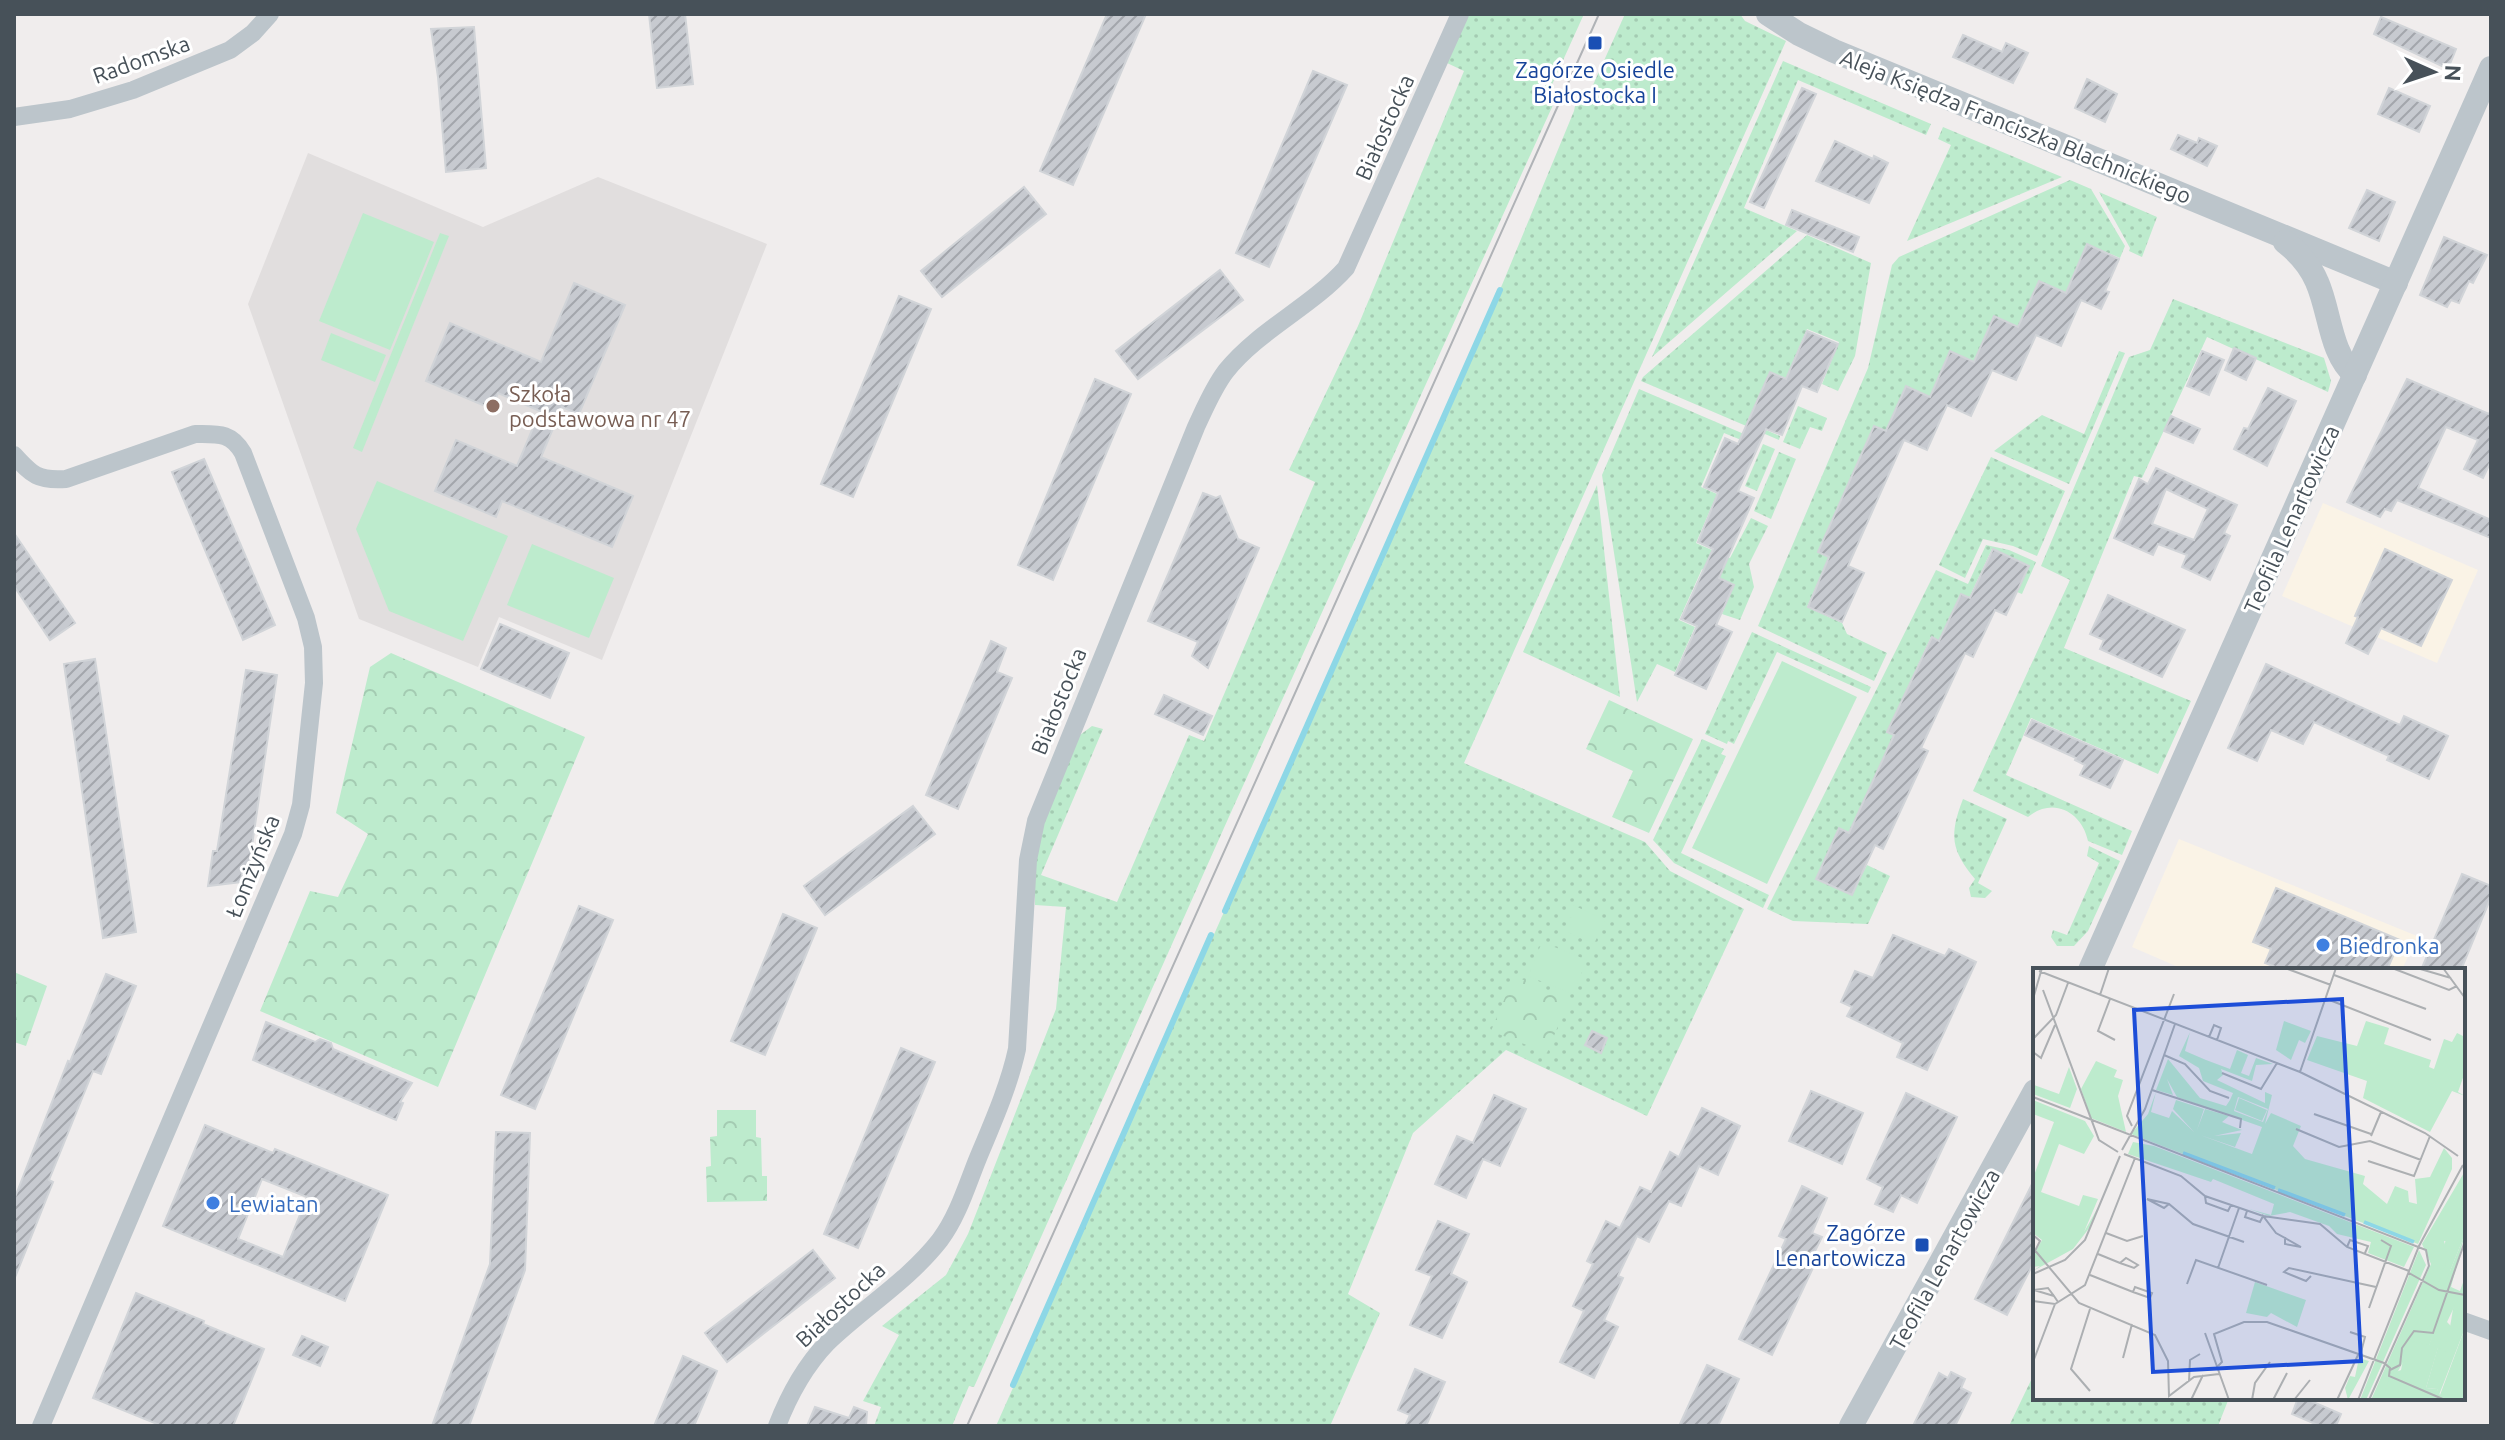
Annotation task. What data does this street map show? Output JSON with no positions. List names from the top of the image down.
{
  "streets": {
    "street": [
      "Radomska",
      "Aleja Księdza Franciszka Blachnickiego",
      "Białostocka",
      "Teofila Lenartowicza",
      "Łomżyńska"
    ]
  },
  "crossings": [
    ["Aleja Księdza Franciszka Blachnickiego", "Teofila Lenartowicza"]
  ],
  "places": {
    "transit": ["Zagórze Osiedle Białostocka I", "Zagórze Lenartowicza"],
    "other": ["Szkoła podstawowa nr 47", "Biedronka", "Lewiatan"]
  },
  "north": "right"
}
